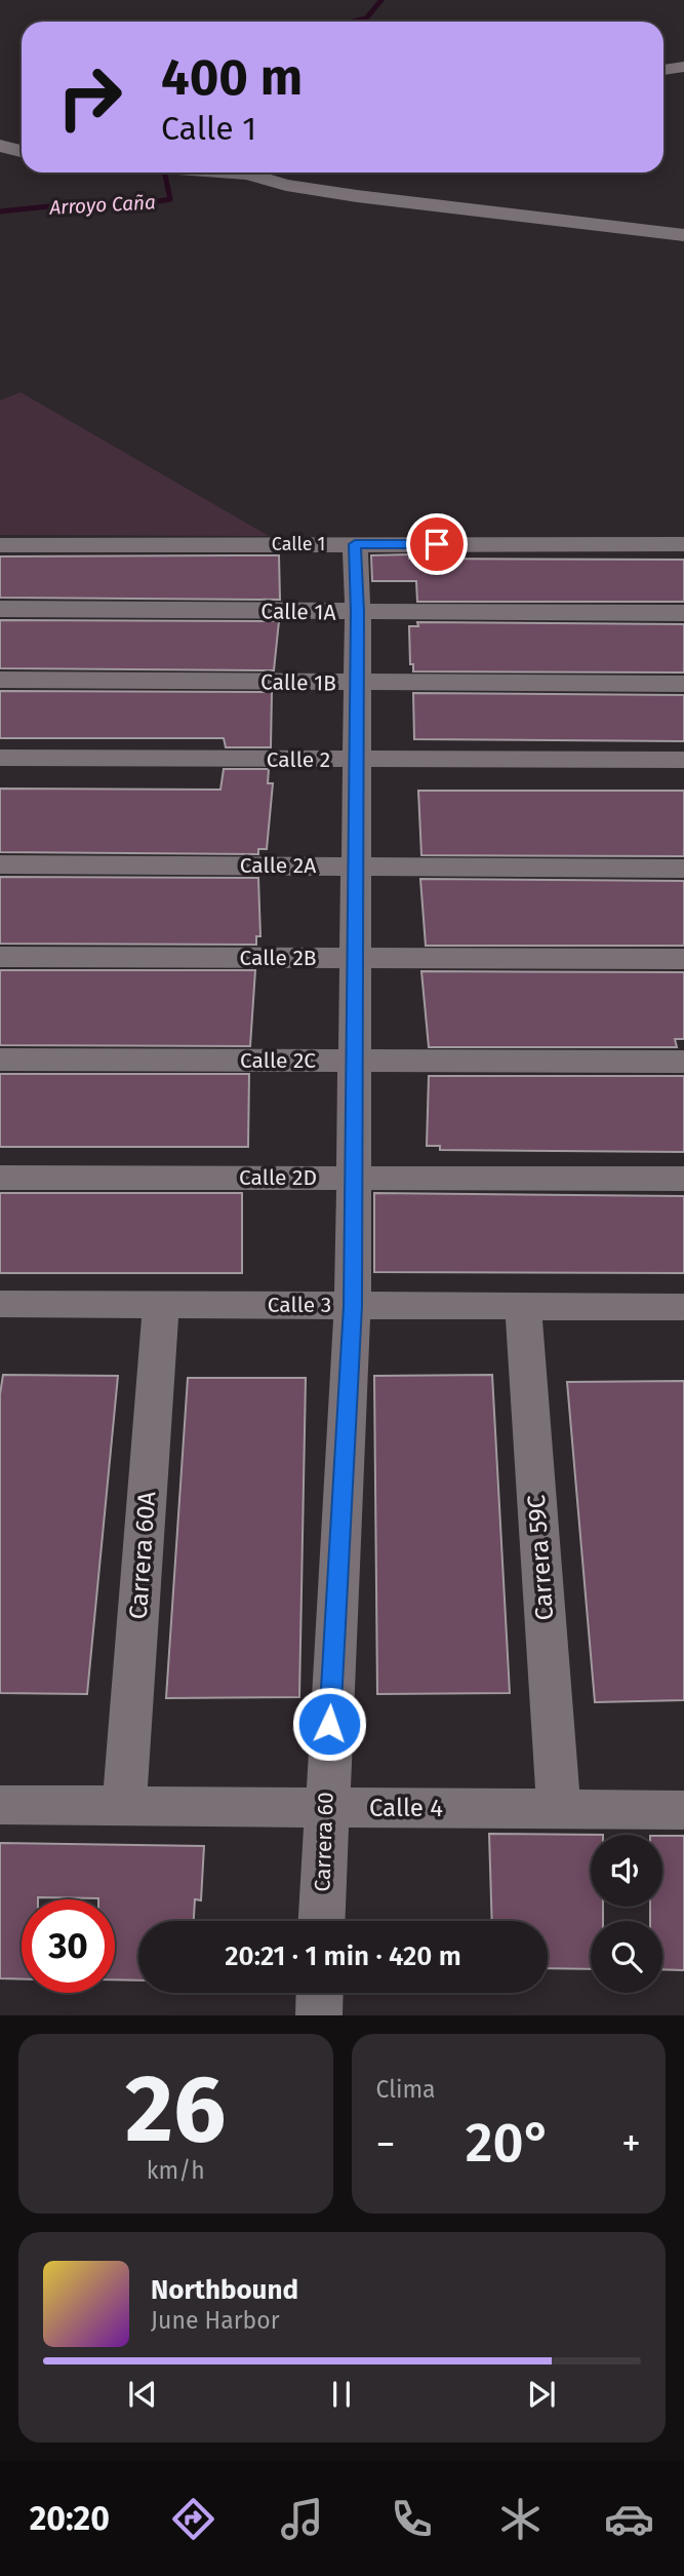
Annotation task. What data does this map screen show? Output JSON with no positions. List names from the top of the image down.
{
  "streets": {
    "street": [
      "Calle 1",
      "Calle 1A",
      "Calle 1B",
      "Calle 2",
      "Calle 2A",
      "Calle 2B",
      "Calle 2C",
      "Calle 2D",
      "Calle 3",
      "Carrera 60A",
      "Carrera 59C",
      "Calle 4",
      "Carrera 60"
    ]
  },
  "crossings": [
    ["Calle 1", "Carrera 60"],
    ["Calle 1A", "Carrera 60"],
    ["Calle 1B", "Carrera 60"],
    ["Calle 2", "Carrera 60"],
    ["Calle 2A", "Carrera 60"],
    ["Calle 2B", "Carrera 60"],
    ["Calle 2C", "Carrera 60"],
    ["Calle 2D", "Carrera 60"],
    ["Calle 3", "Carrera 60A"],
    ["Calle 3", "Carrera 59C"],
    ["Calle 3", "Carrera 60"],
    ["Carrera 60A", "Calle 4"],
    ["Carrera 59C", "Calle 4"],
    ["Calle 4", "Carrera 60"]
  ],
  "water": ["Arroyo Caña"],
  "page": {
    "turn": ["400 m", "Calle 1"],
    "limit": "30",
    "trip": "20:21 · 1 min · 420 m",
    "tile": [
      ["26", "km/h"],
      "Clima"
    ],
    "heat": ["−", "20°", "+"],
    "song": ["Northbound", "June Harbor"],
    "tabs": "20:20"
  }
}
